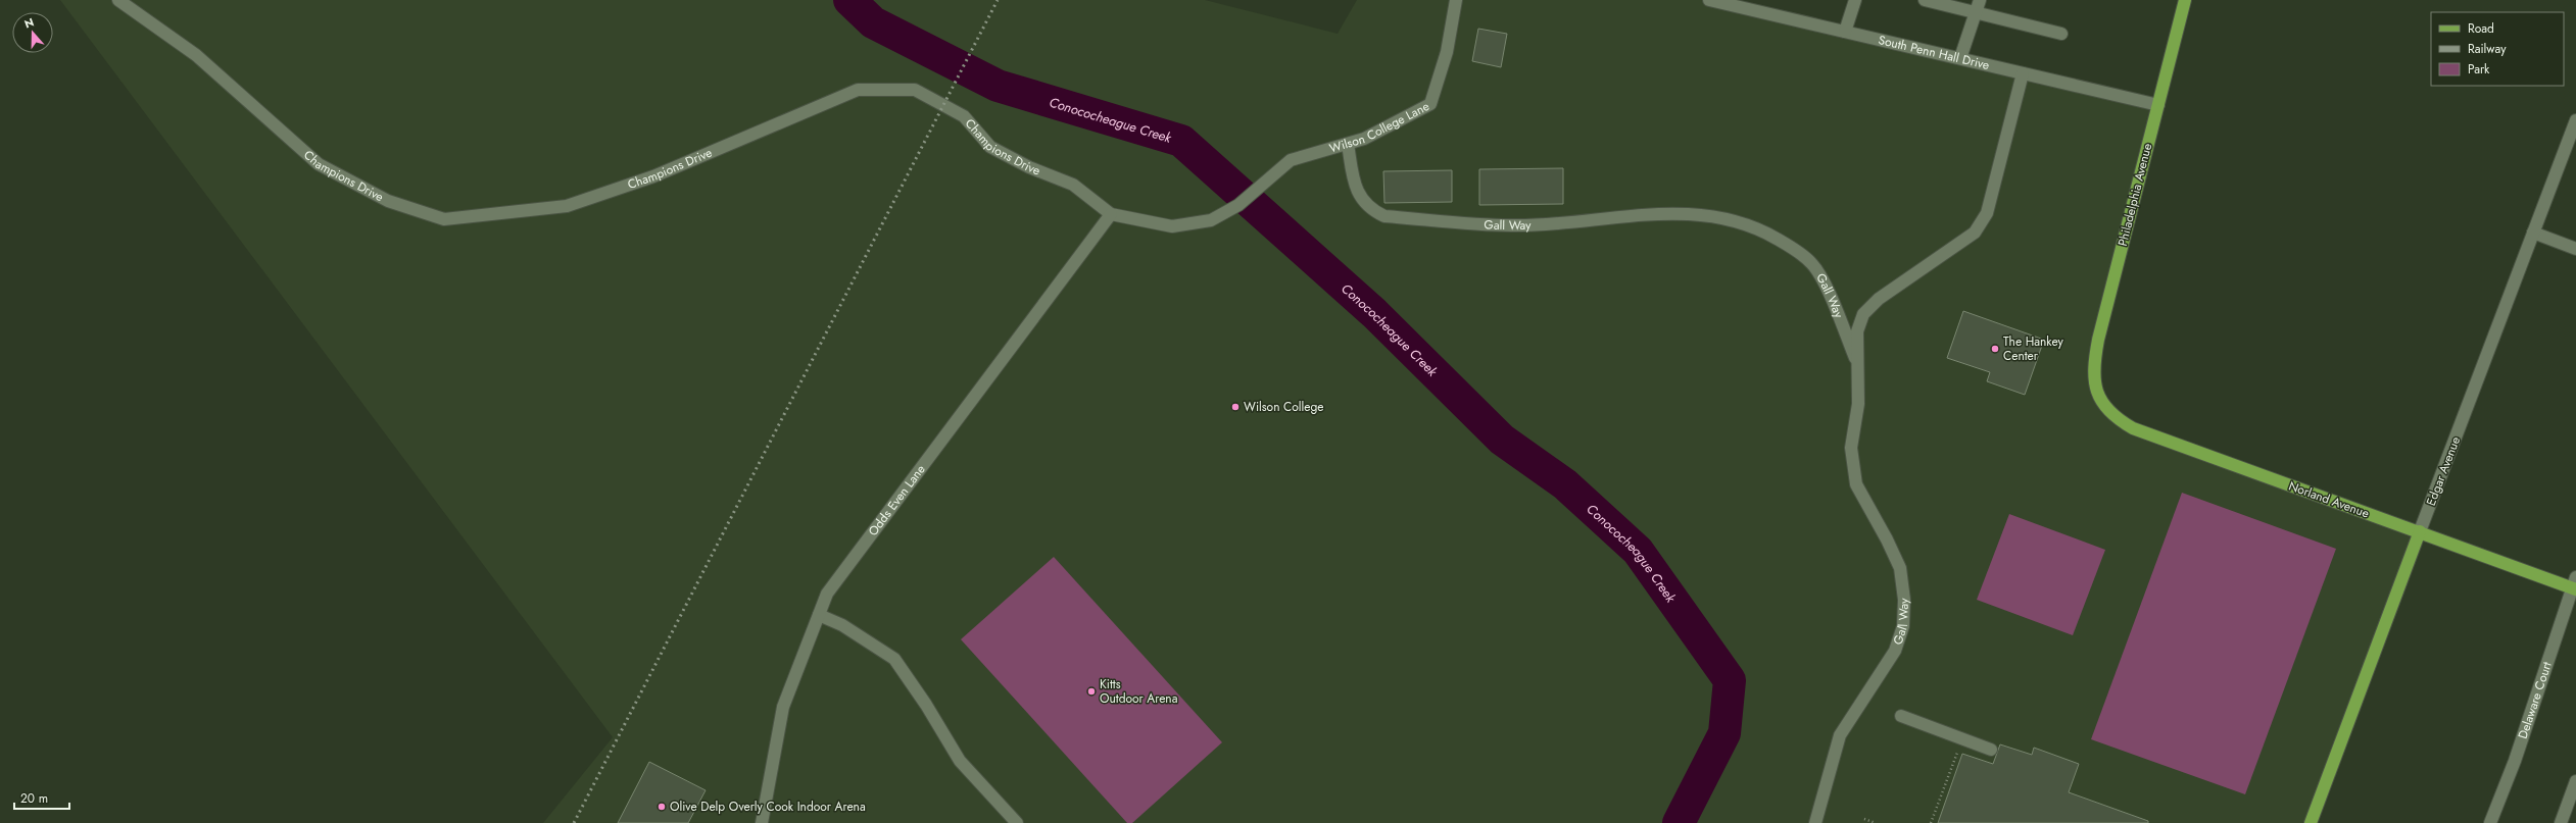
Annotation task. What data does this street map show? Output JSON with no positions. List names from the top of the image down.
{
  "streets": {
    "main road": ["Philadelphia Avenue", "Edgar Avenue", "Norland Avenue"],
    "street": [
      "South Penn Hall Drive",
      "Wilson College Lane",
      "Champions Drive",
      "Gall Way",
      "Odds Even Lane",
      "Delaware Court"
    ]
  },
  "crossings": [
    ["South Penn Hall Drive", "Philadelphia Avenue"],
    ["Wilson College Lane", "Champions Drive"],
    ["Wilson College Lane", "Gall Way"],
    ["Champions Drive", "Odds Even Lane"],
    ["Philadelphia Avenue", "Norland Avenue"],
    ["Edgar Avenue", "Norland Avenue"],
    ["Norland Avenue", "Delaware Court"]
  ],
  "water": ["Conococheague Creek"],
  "places": [
    "The Hankey Center",
    "Wilson College",
    "Kitts Outdoor Arena",
    "Olive Delp Overly Cook Indoor Arena"
  ],
  "legend": ["Road", "Railway", "Park"],
  "scale_bar": "20 m",
  "north": "top"
}
